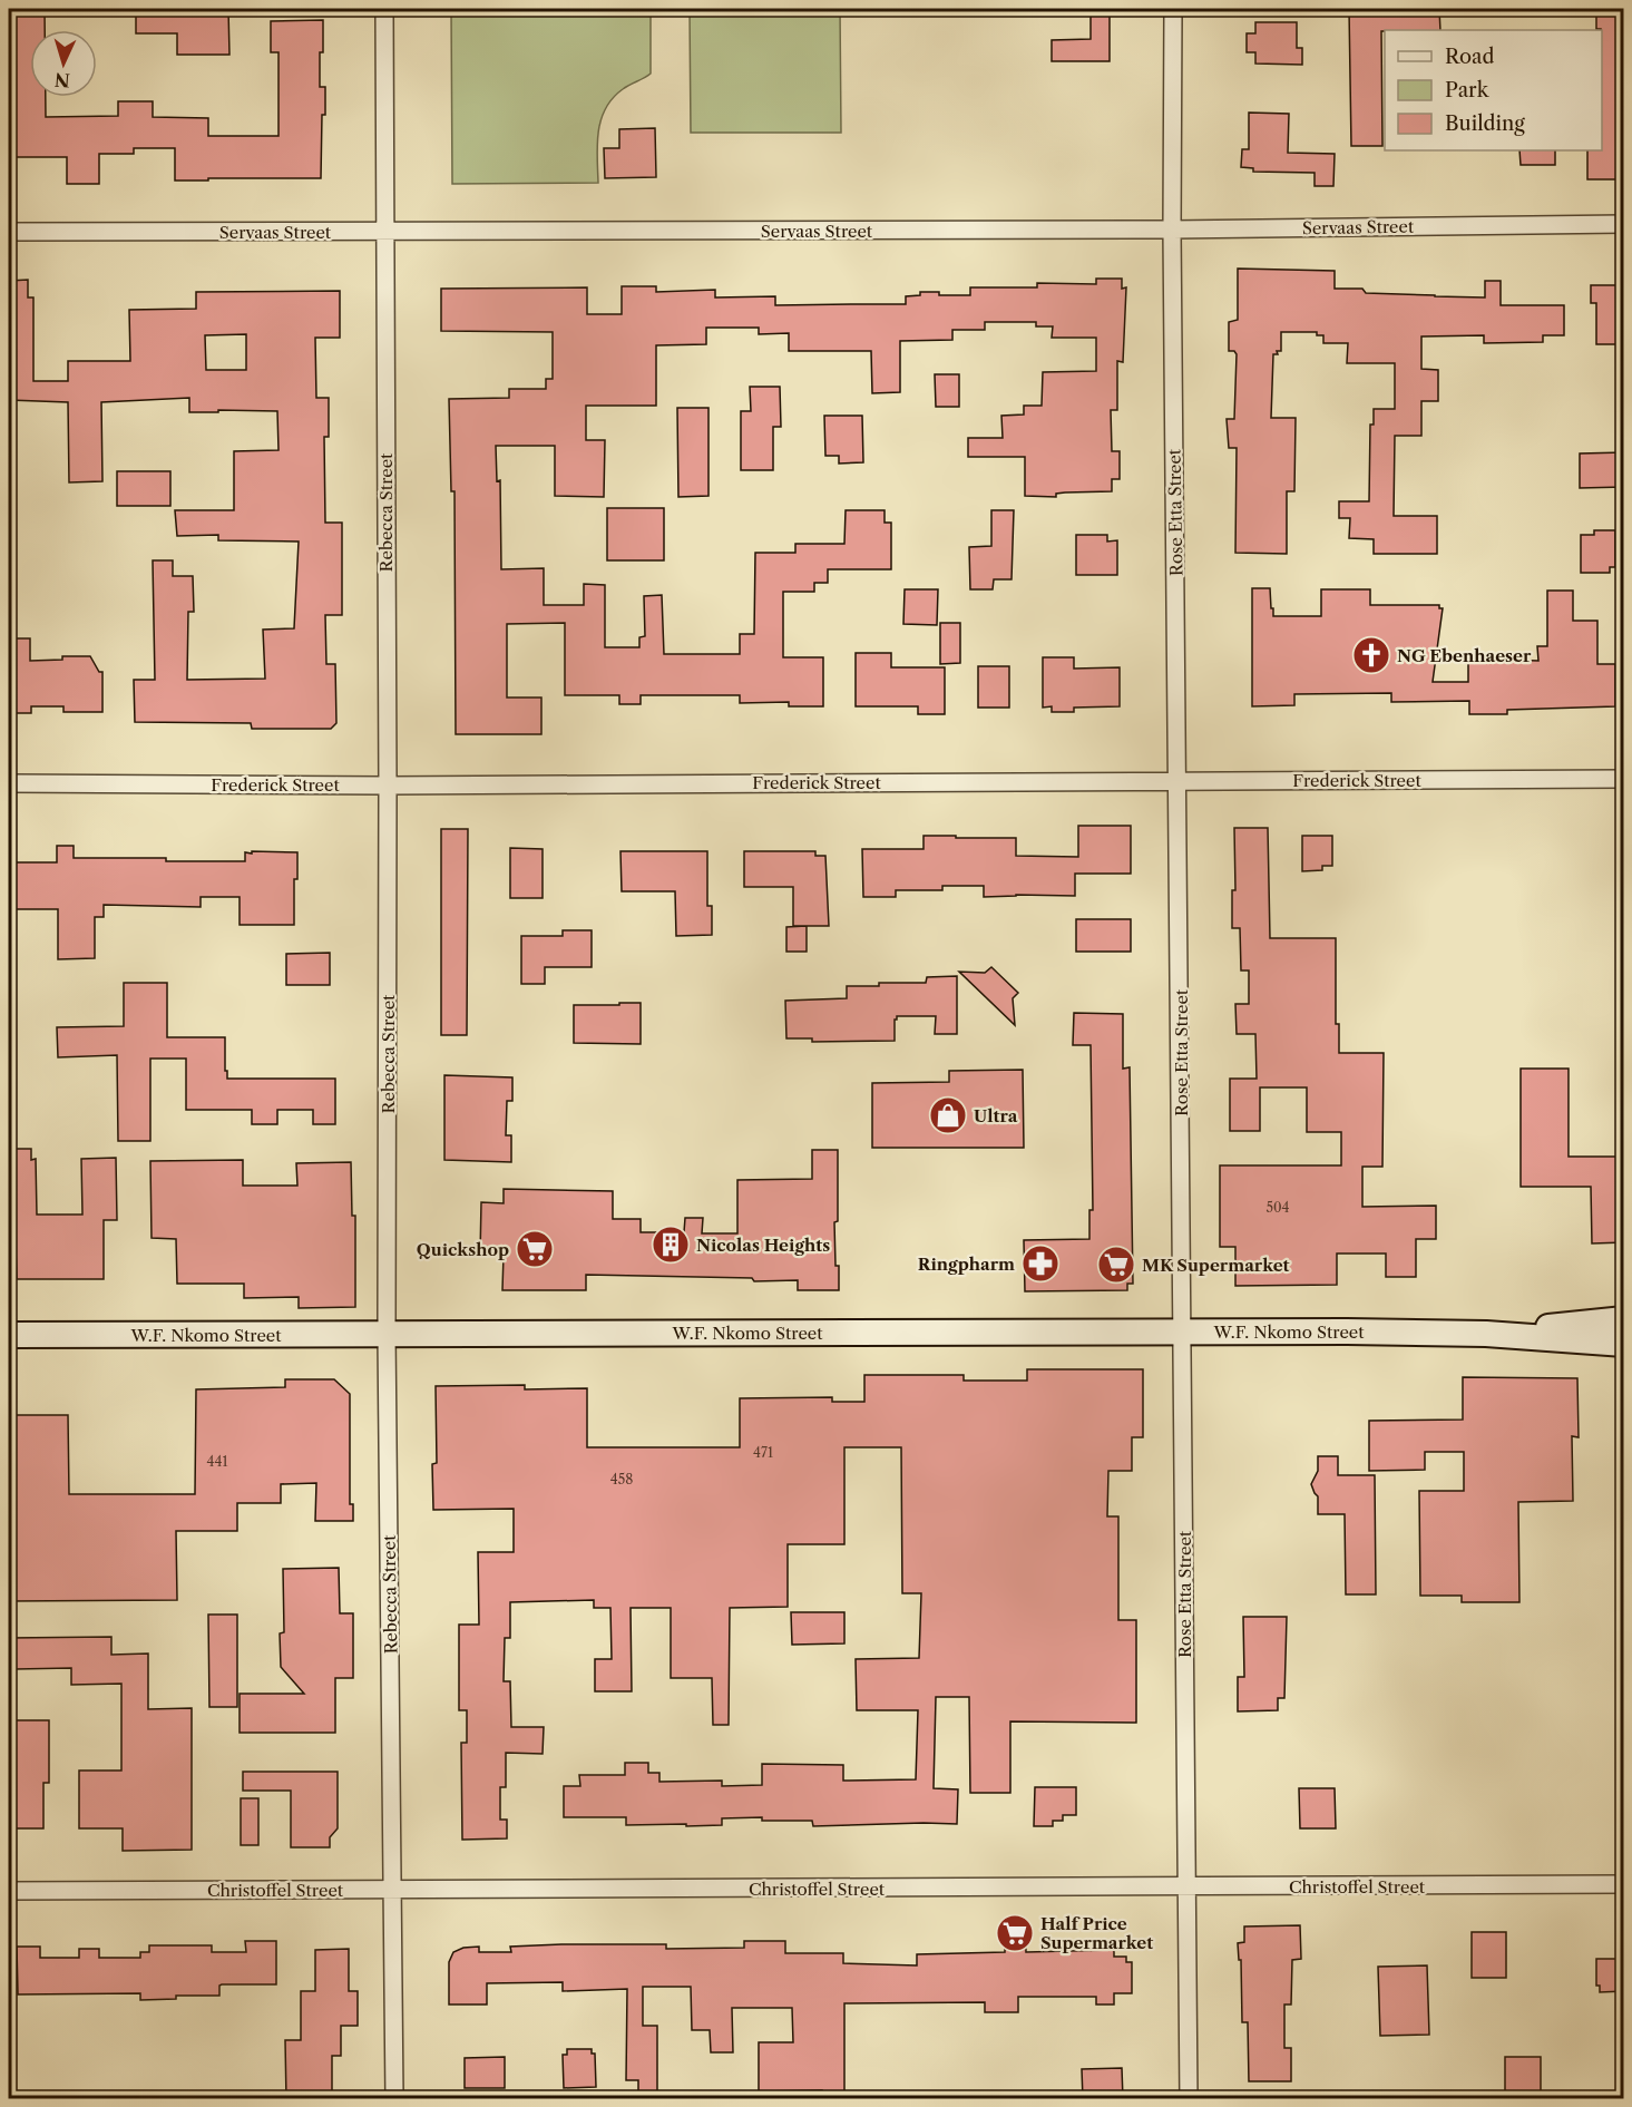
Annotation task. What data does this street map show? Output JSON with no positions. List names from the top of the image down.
{
  "streets": {
    "main road": ["W.F. Nkomo Street"],
    "street": [
      "Servaas Street",
      "Rebecca Street",
      "Rose Etta Street",
      "Frederick Street",
      "Christoffel Street"
    ]
  },
  "crossings": [
    ["Servaas Street", "Rebecca Street"],
    ["Servaas Street", "Rose Etta Street"],
    ["Rebecca Street", "Frederick Street"],
    ["Rebecca Street", "W.F. Nkomo Street"],
    ["Rebecca Street", "Christoffel Street"],
    ["Rose Etta Street", "Frederick Street"],
    ["Rose Etta Street", "W.F. Nkomo Street"],
    ["Rose Etta Street", "Christoffel Street"]
  ],
  "places": {
    "church": ["NG Ebenhaeser"],
    "shop": ["Ultra"],
    "building": ["Nicolas Heights"],
    "supermarket": ["Quickshop", "MK Supermarket", "Half Price Supermarket"],
    "pharmacy": ["Ringpharm"]
  },
  "house_numbers": [
    "504",
    "471",
    "441",
    "458"
  ],
  "legend": ["Road", "Park", "Building"],
  "north": "bottom"
}
